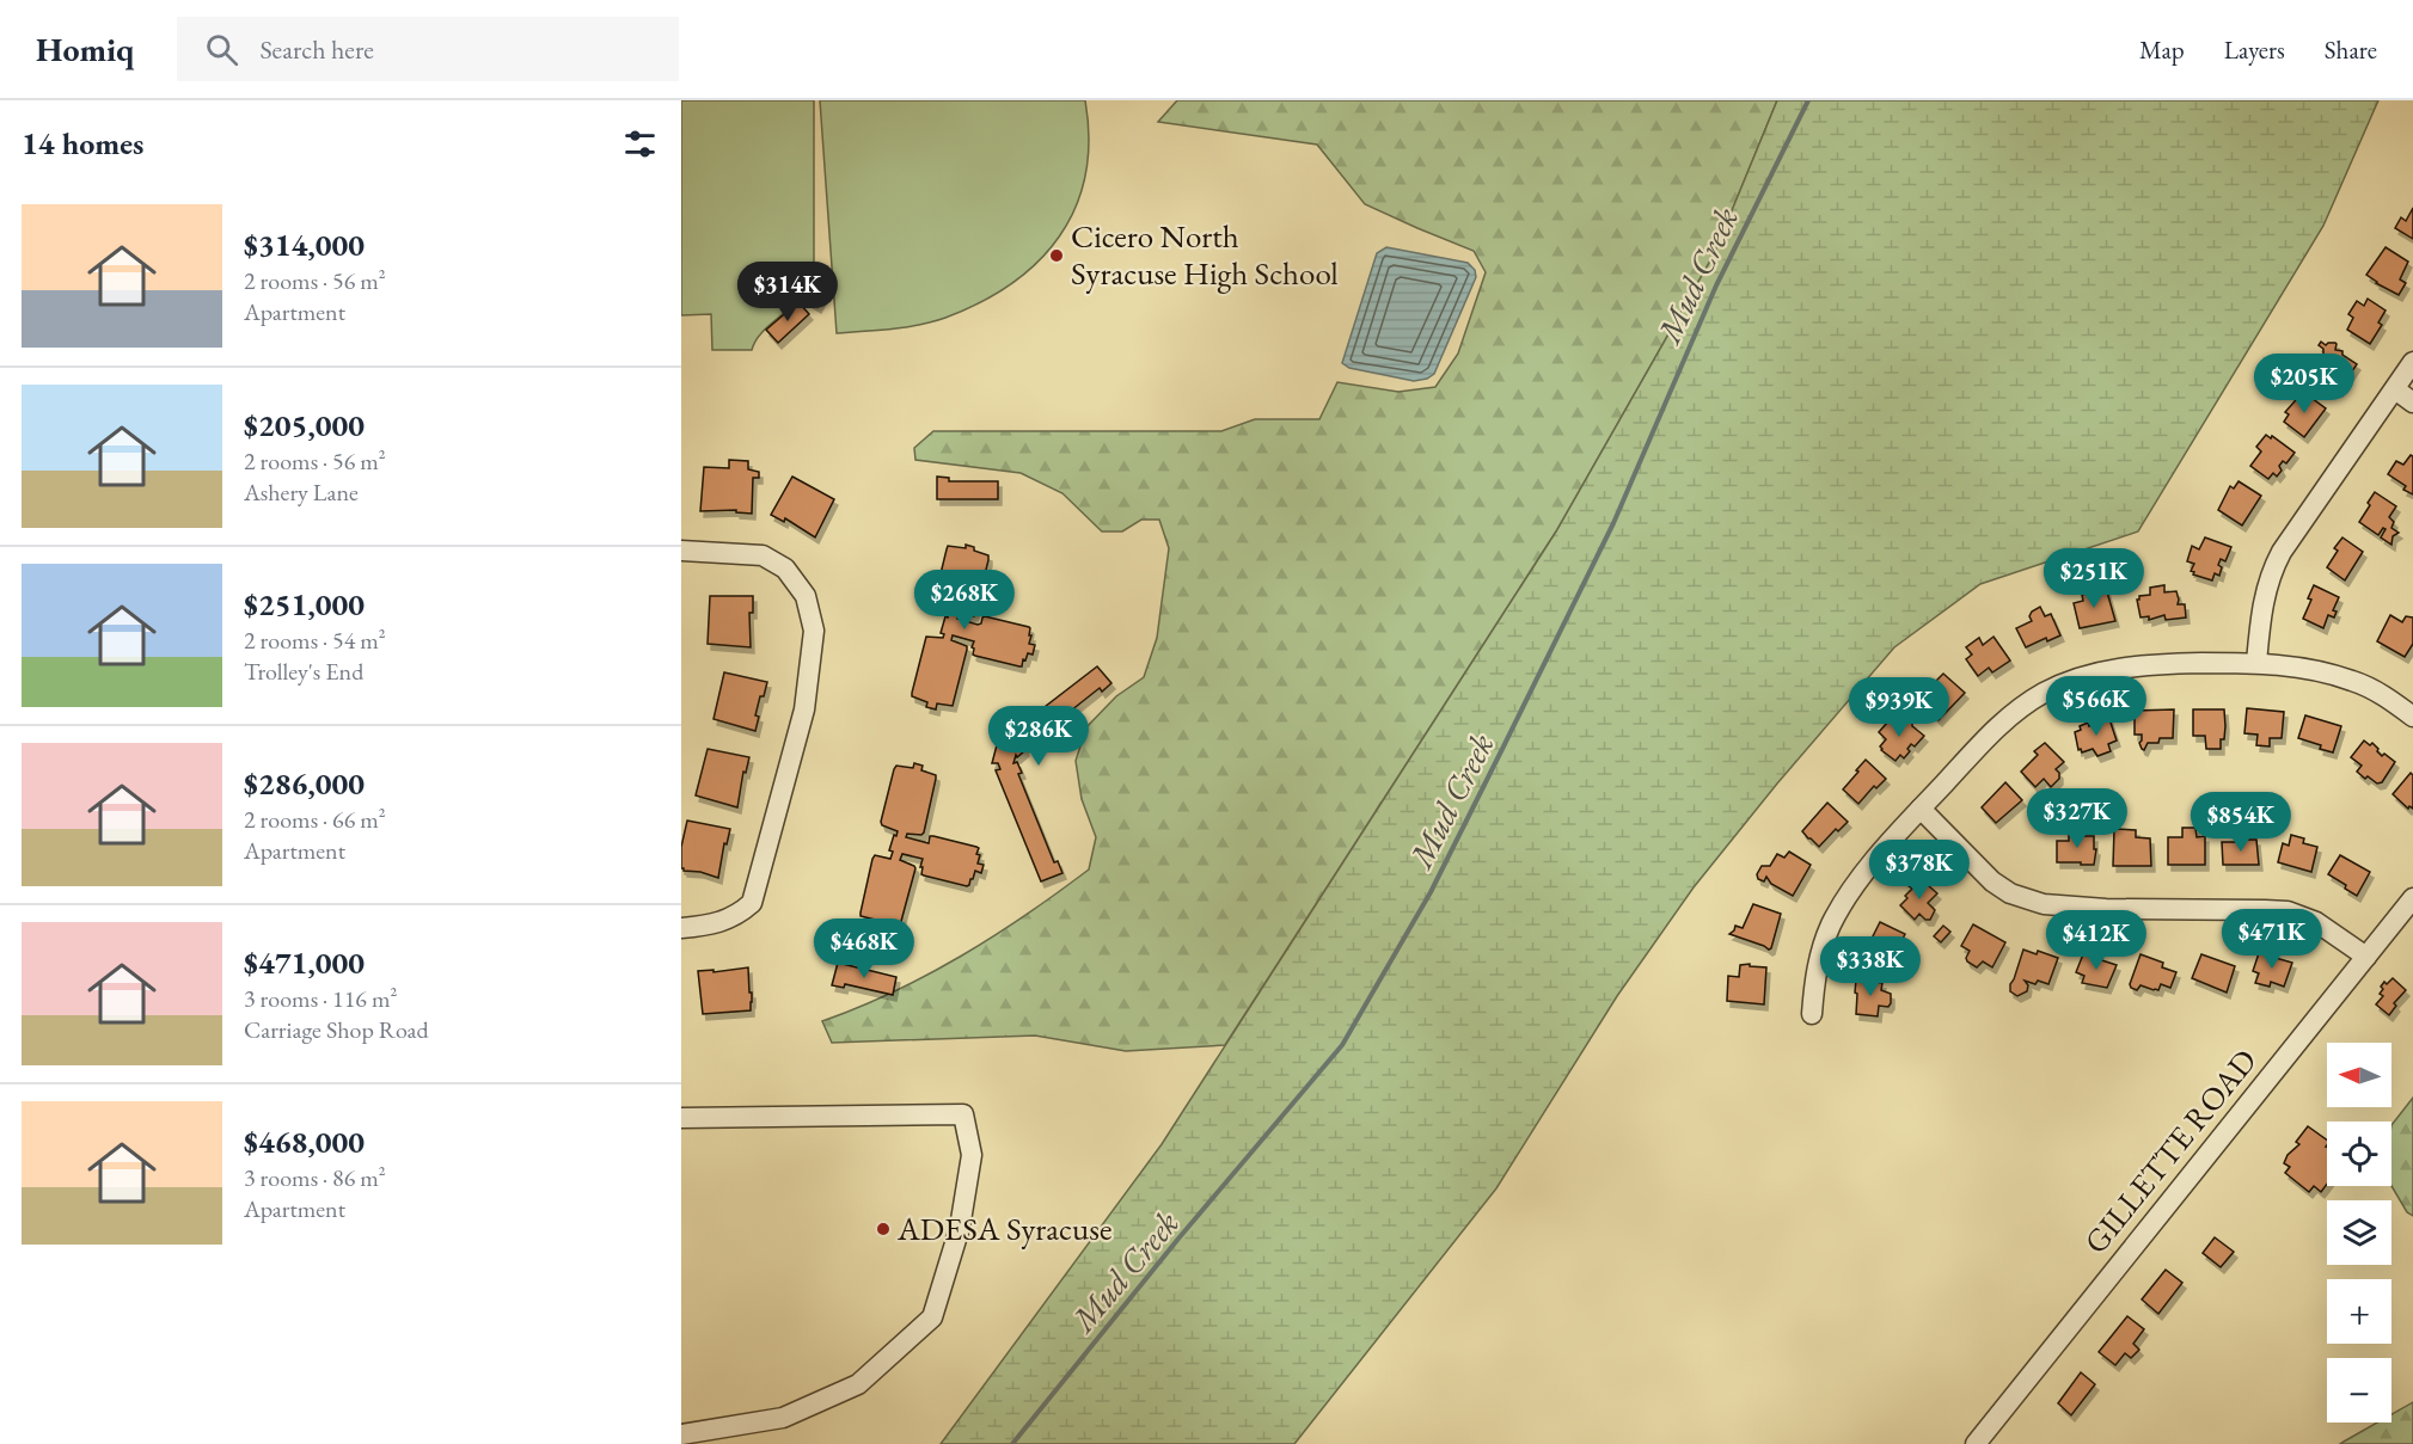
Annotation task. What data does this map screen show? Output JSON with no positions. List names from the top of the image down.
{
  "streets": {
    "street": ["GILLETTE ROAD"]
  },
  "water": ["Mud Creek"],
  "places": ["Cicero North Syracuse High School", "ADESA Syracuse"],
  "north": "left",
  "page": {
    "header": "Homiq",
    "search": "Search here",
    "nav": ["Map", "Layers", "Share"],
    "heading": "14 homes",
    "list": [
      {
        "name": "$314,000",
        "note": "2 rooms · 56 m² · Apartment"
      },
      {
        "name": "$205,000",
        "note": "2 rooms · 56 m² · Ashery Lane"
      },
      {
        "name": "$251,000",
        "note": "2 rooms · 54 m² · Trolley's End"
      },
      {
        "name": "$286,000",
        "note": "2 rooms · 66 m² · Apartment"
      },
      {
        "name": "$471,000",
        "note": "3 rooms · 116 m² · Carriage Shop Road"
      },
      {
        "name": "$468,000",
        "note": "3 rooms · 86 m² · Apartment"
      }
    ],
    "price": [
      "$314K",
      "$205K",
      "$251K",
      "$268K",
      "$566K",
      "$939K",
      "$286K",
      "$327K",
      "$854K",
      "$378K",
      "$471K",
      "$412K",
      "$468K",
      "$338K"
    ],
    "map_buttons": ["+", "−"]
  }
}
